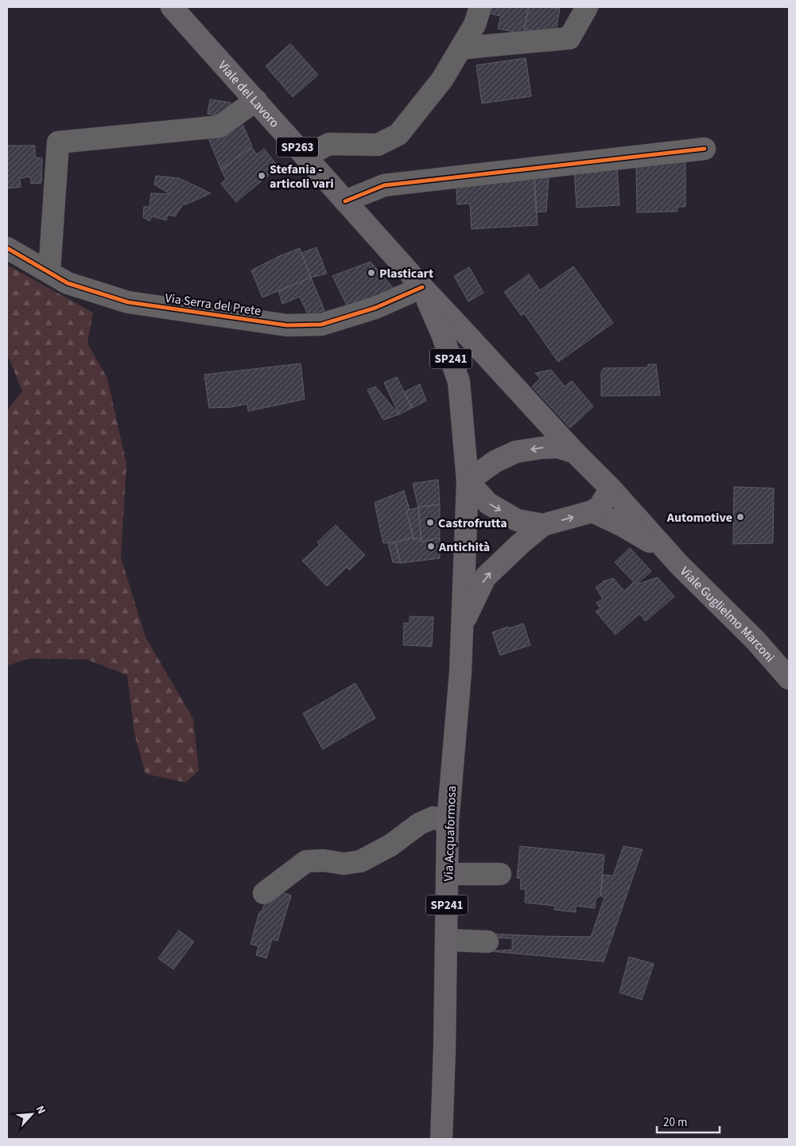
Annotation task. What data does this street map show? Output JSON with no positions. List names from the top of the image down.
{
  "streets": {
    "main road": [
      "Viale del Lavoro",
      "SP263",
      "SP241",
      "Viale Guglielmo Marconi",
      "Via Acquaformosa"
    ],
    "street": ["Via Serra del Prete"]
  },
  "crossings": [
    ["Viale del Lavoro", "SP263"],
    ["Viale del Lavoro", "Via Serra del Prete"],
    ["Viale del Lavoro", "SP241"],
    ["SP263", "Via Serra del Prete"],
    ["SP263", "SP241"],
    ["SP263", "Viale Guglielmo Marconi"],
    ["Via Serra del Prete", "SP241"],
    ["SP241", "Via Acquaformosa"]
  ],
  "places": [
    "Stefania - articoli vari",
    "Plasticart",
    "Automotive",
    "Castrofrutta",
    "Antichità"
  ],
  "scale_bar": "20 m",
  "north": "top right"
}
